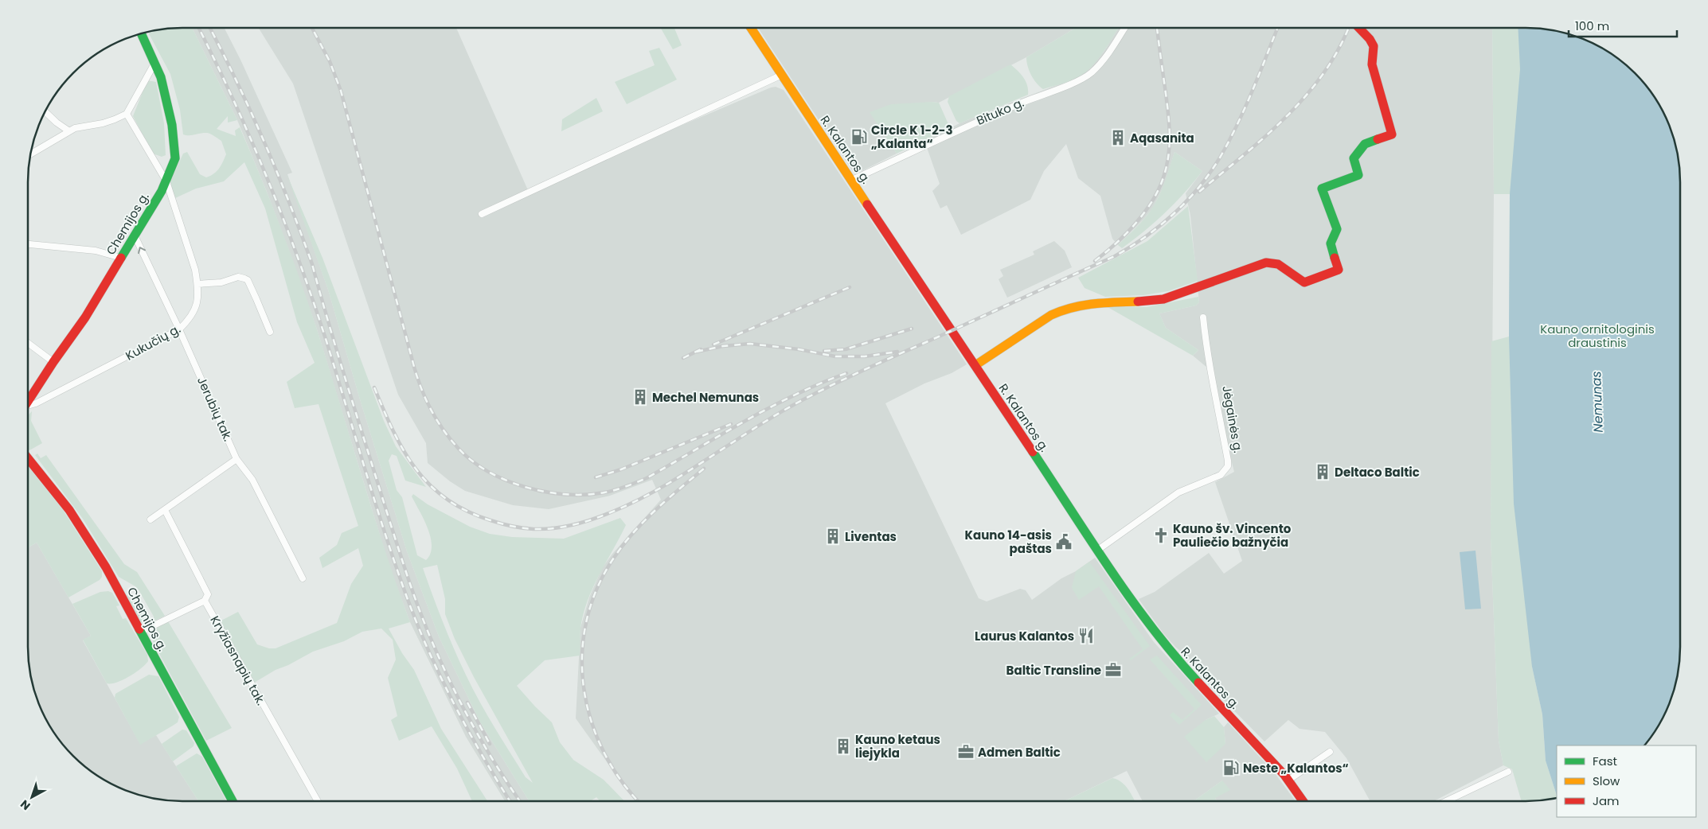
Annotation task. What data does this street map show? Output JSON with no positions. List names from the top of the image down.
{
  "streets": {
    "main road": ["R. Kalantos g.", "Chemijos g."],
    "street": [
      "Bituko g.",
      "Kukučių g.",
      "Jerubių tak.",
      "Jėgainės g.",
      "Kryžiasnapių tak."
    ]
  },
  "crossings": [
    ["Bituko g.", "R. Kalantos g."],
    ["R. Kalantos g.", "Jėgainės g."],
    ["Chemijos g.", "Kukučių g."],
    ["Chemijos g.", "Jerubių tak."],
    ["Kukučių g.", "Jerubių tak."]
  ],
  "water": ["Nemunas"],
  "parks": ["Kauno ornitologinis draustinis"],
  "places": {
    "fuel station": ["Circle K 1-2-3 „Kalanta“", "Neste „Kalantos“"],
    "building": [
      "Aqasanita",
      "Mechel Nemunas",
      "Deltaco Baltic",
      "Liventas",
      "Kauno ketaus liejykla"
    ],
    "church": ["Kauno šv. Vincento Pauliečio bažnyčia"],
    "public building": ["Kauno 14-asis paštas"],
    "restaurant": ["Laurus Kalantos"],
    "office": ["Baltic Transline", "Admen Baltic"]
  },
  "legend": ["Fast", "Slow", "Jam"],
  "scale_bar": "100 m",
  "north": "bottom left"
}
